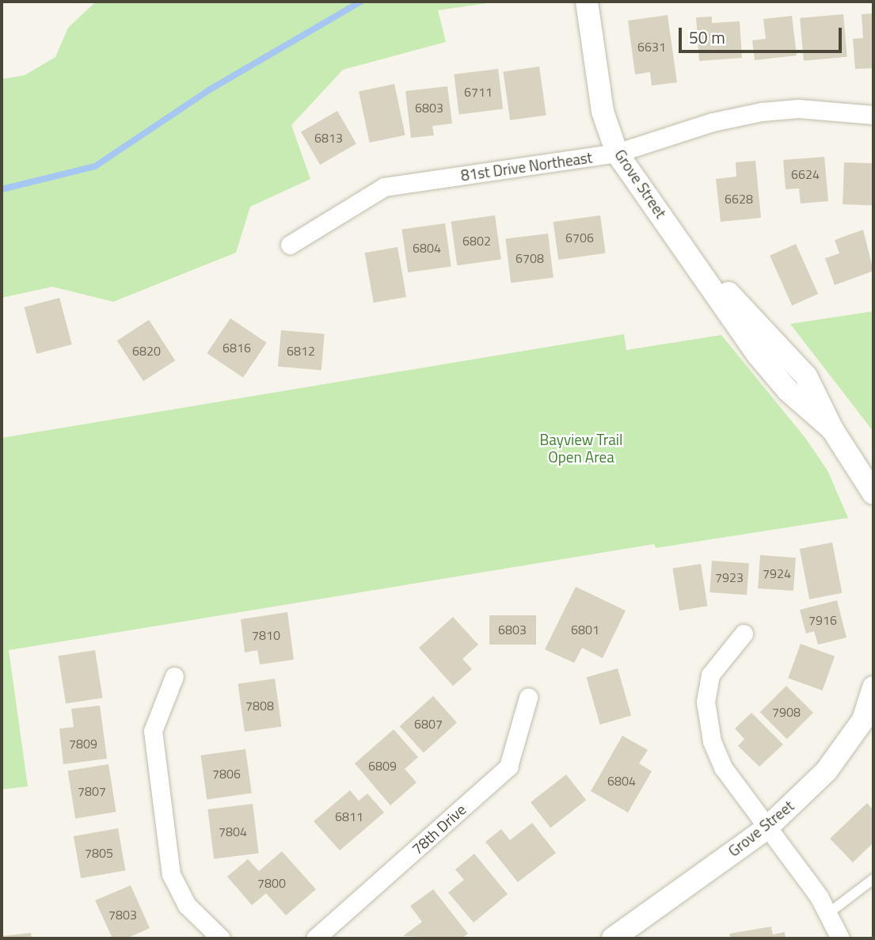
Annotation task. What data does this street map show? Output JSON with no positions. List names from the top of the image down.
{
  "streets": {
    "street": ["81st Drive Northeast", "Grove Street", "78th Drive"]
  },
  "crossings": [
    ["81st Drive Northeast", "Grove Street"]
  ],
  "parks": ["Bayview Trail Open Area"],
  "house_numbers": [
    "6631",
    "6711",
    "6803",
    "6813",
    "6624",
    "6628",
    "6706",
    "6802",
    "6804",
    "6708",
    "6816",
    "6820",
    "6812",
    "7924",
    "7923",
    "7916",
    "6803",
    "6801",
    "7810",
    "7808",
    "7908",
    "6807",
    "7809",
    "6809",
    "7806",
    "6804",
    "7807",
    "6811",
    "7804",
    "7805",
    "7800",
    "7803"
  ],
  "scale_bar": "50 m"
}
